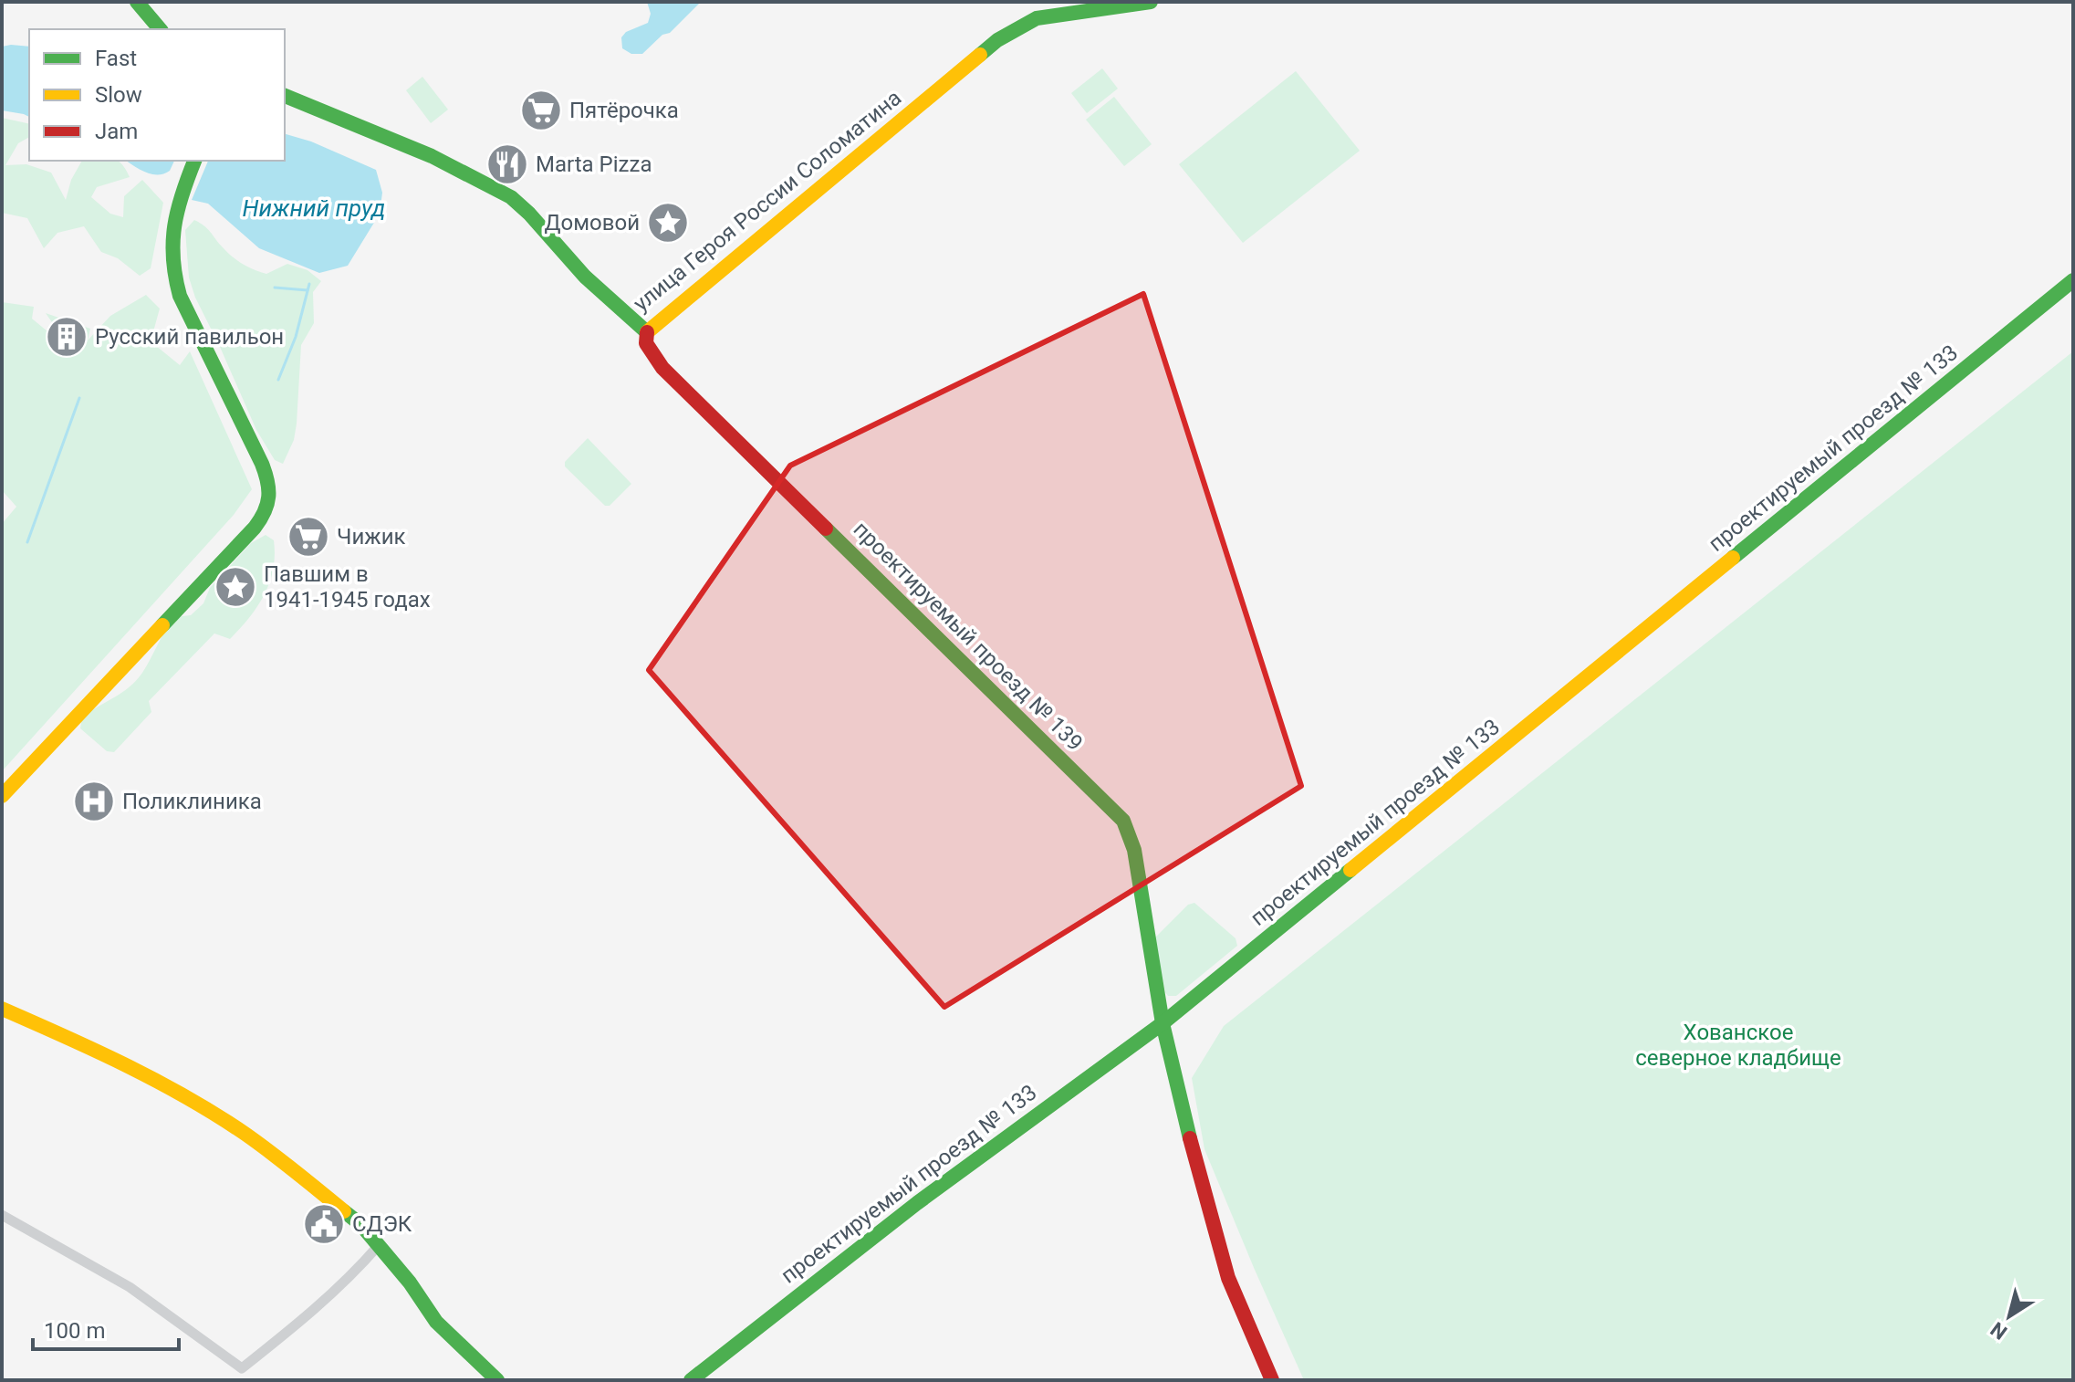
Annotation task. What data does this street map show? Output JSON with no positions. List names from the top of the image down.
{
  "streets": {
    "street": ["улица Героя России Соломатина", "проектируемый проезд № 133", "проектируемый проезд № 139"]
  },
  "crossings": [
    ["улица Героя России Соломатина", "проектируемый проезд № 139"],
    ["проектируемый проезд № 133", "проектируемый проезд № 139"]
  ],
  "water": ["Нижний пруд"],
  "parks": ["Хованское северное кладбище"],
  "places": {
    "supermarket": ["Пятёрочка", "Чижик"],
    "restaurant": ["Marta Pizza"],
    "place": ["Домовой", "Павшим в 1941-1945 годах"],
    "building": ["Русский павильон"],
    "hospital": ["Поликлиника"],
    "public building": ["СДЭК"]
  },
  "legend": ["Fast", "Slow", "Jam"],
  "scale_bar": "100 m",
  "north": "bottom left"
}
